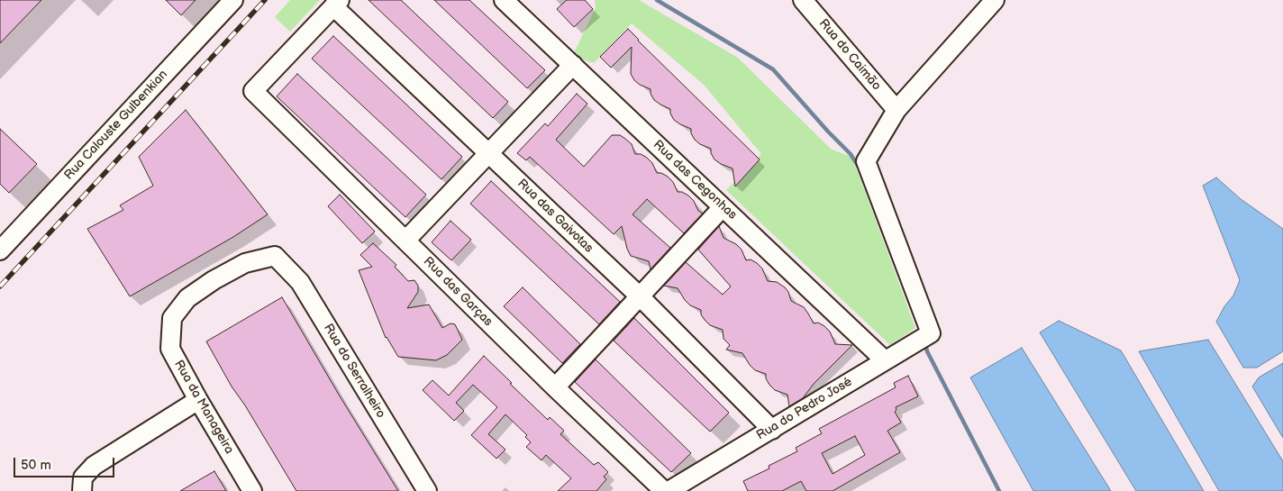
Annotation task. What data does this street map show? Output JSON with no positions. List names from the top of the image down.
{
  "streets": {
    "street": [
      "Rua do Caimão",
      "Rua Calouste Gulbenkian",
      "Rua das Cegonhas",
      "Rua das Gaivotas",
      "Rua das Garças",
      "Rua do Serralheiro",
      "Rua da Manageira",
      "Rua do Pedro José"
    ]
  },
  "crossings": [
    ["Rua do Caimão", "Rua do Pedro José"],
    ["Rua das Cegonhas", "Rua do Pedro José"],
    ["Rua das Gaivotas", "Rua das Garças"],
    ["Rua das Gaivotas", "Rua do Pedro José"],
    ["Rua do Serralheiro", "Rua da Manageira"]
  ],
  "scale_bar": "50 m"
}
